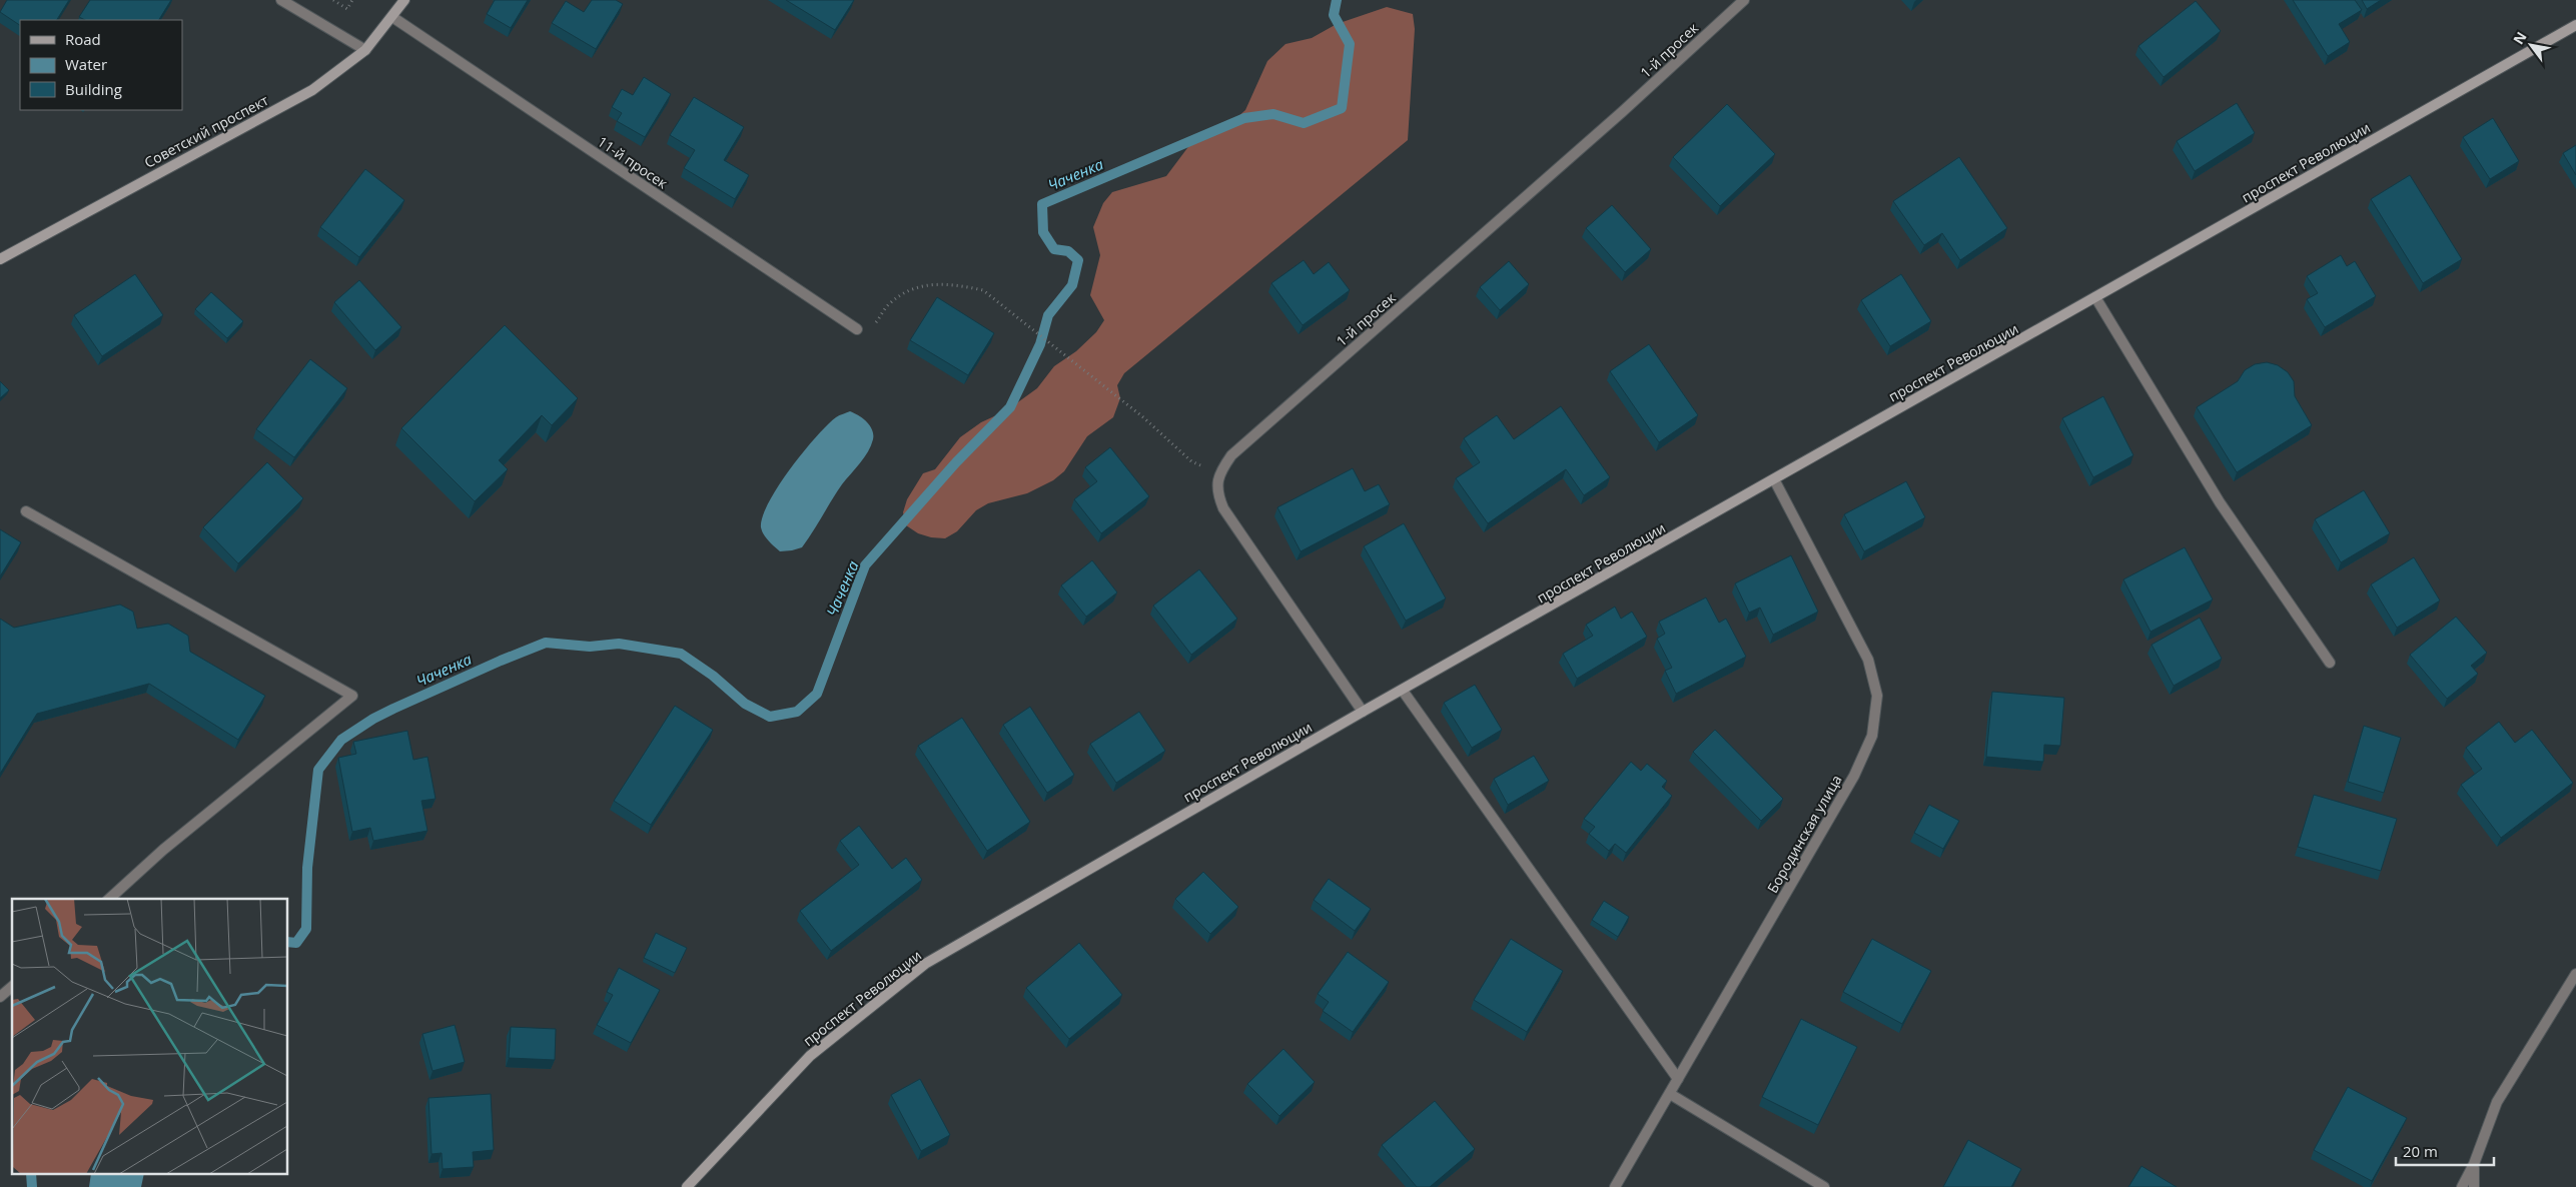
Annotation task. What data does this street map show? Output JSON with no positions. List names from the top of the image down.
{
  "streets": {
    "street": [
      "1-й просек",
      "Советский проспект",
      "11-й просек",
      "проспект Революции",
      "Бородинская улица"
    ]
  },
  "crossings": [
    ["Советский проспект", "11-й просек"],
    ["проспект Революции", "Бородинская улица"]
  ],
  "water": ["Чаченка"],
  "legend": ["Road", "Water", "Building"],
  "scale_bar": "20 m",
  "north": "top left"
}
